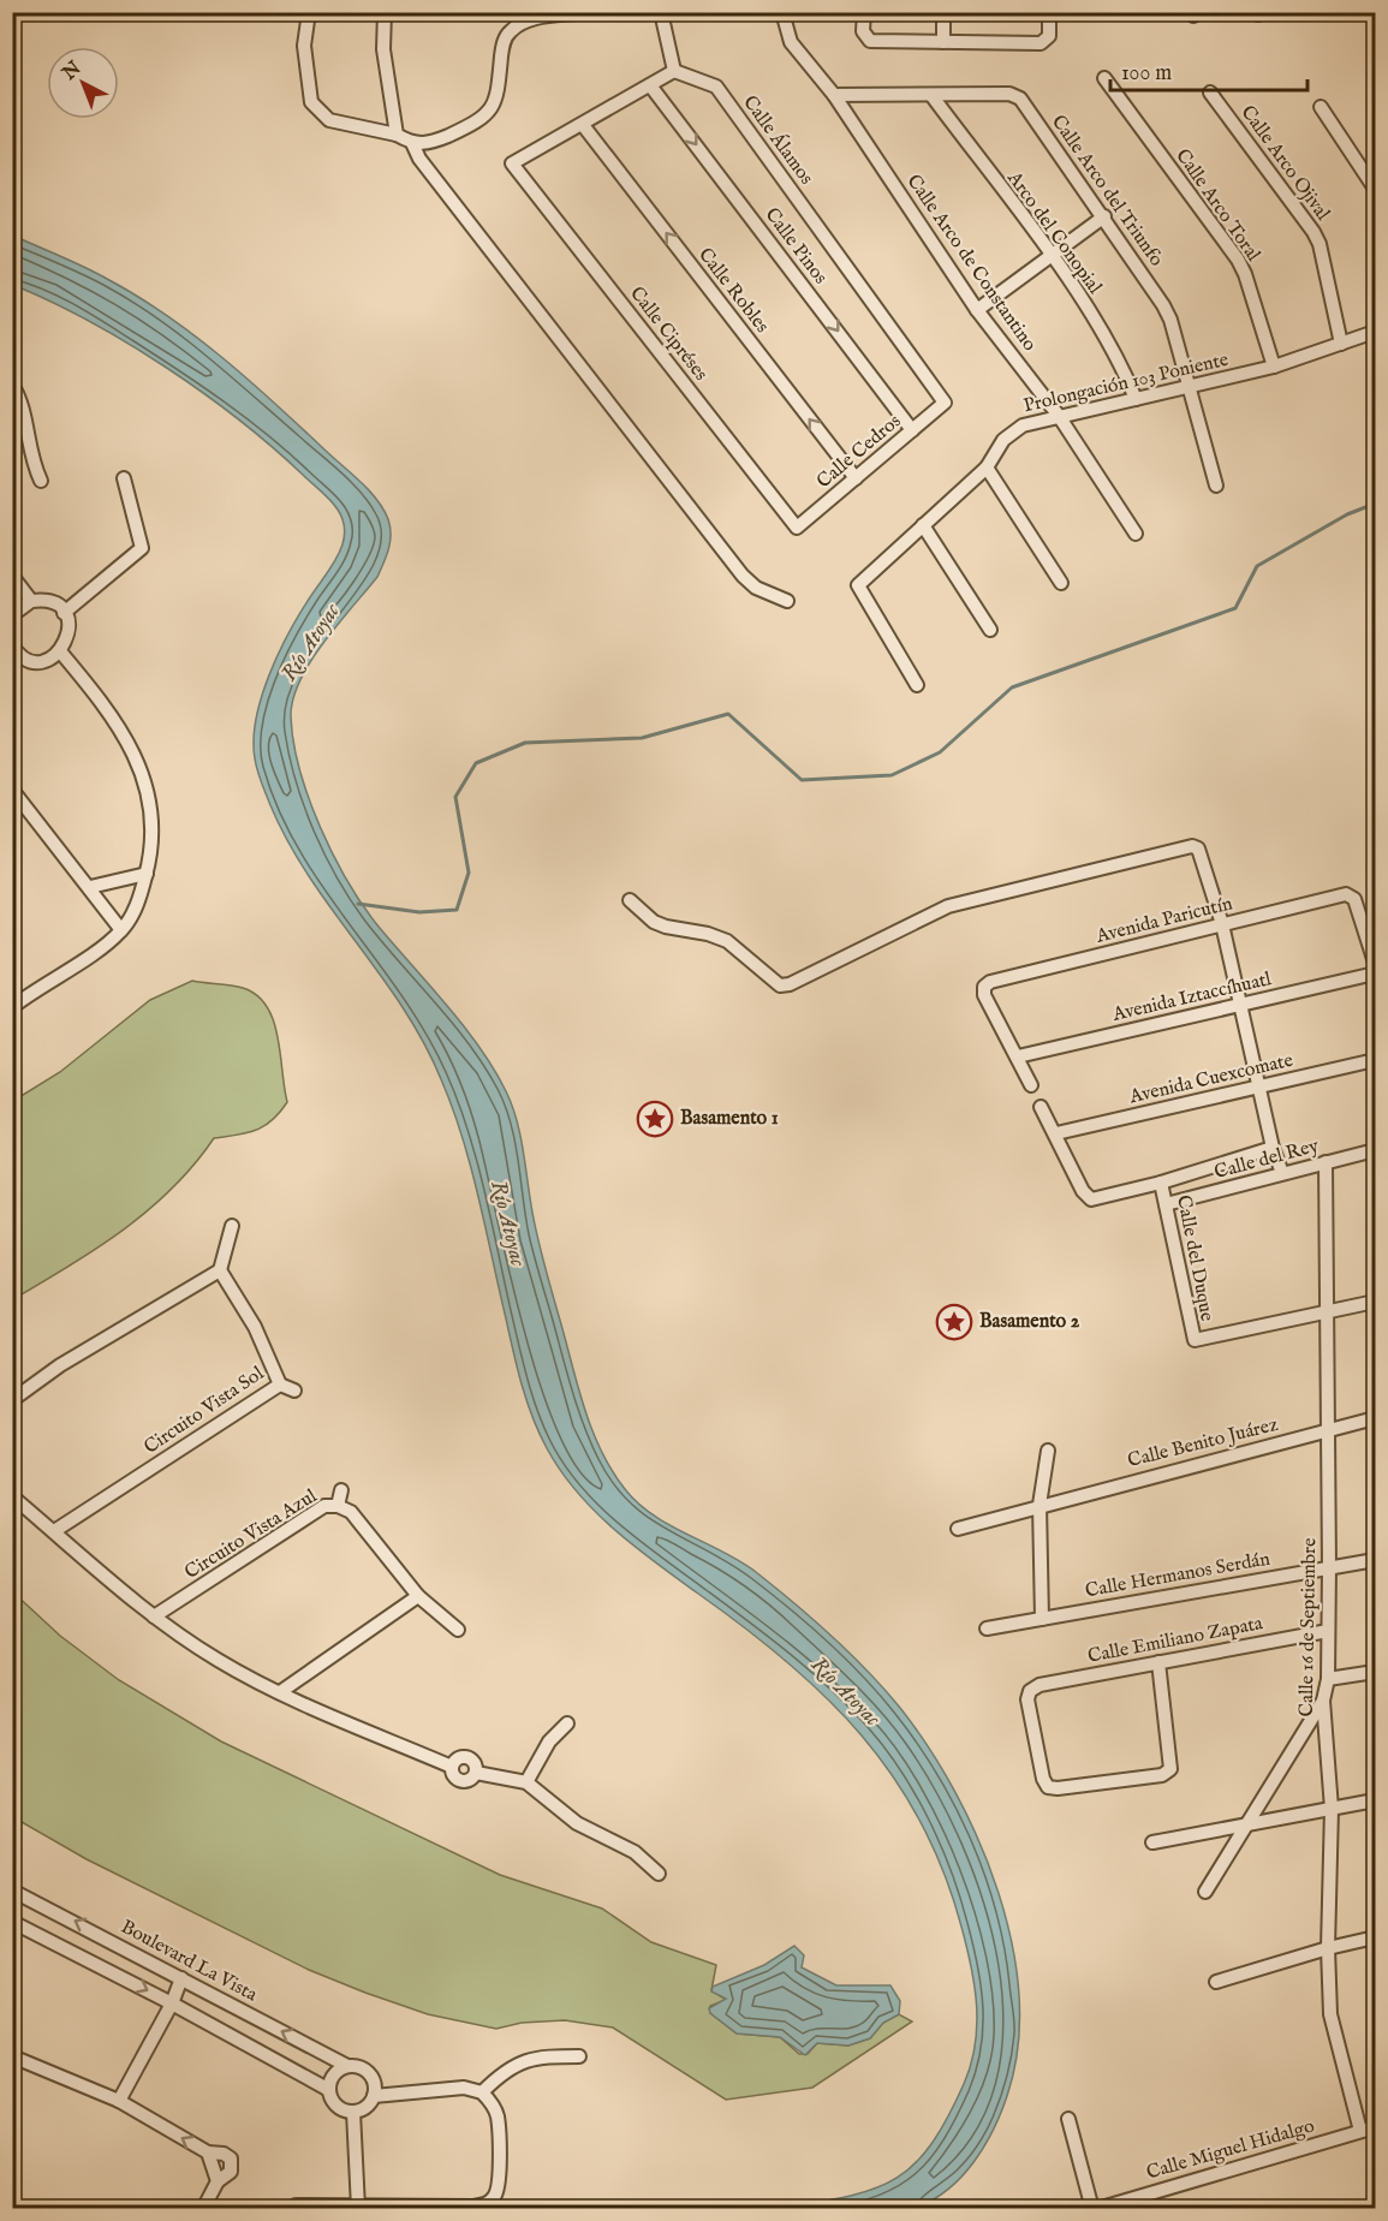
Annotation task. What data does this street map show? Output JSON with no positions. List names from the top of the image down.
{
  "streets": {
    "street": [
      "Calle Álamos",
      "Calle Arco Ojival",
      "Calle Arco del Triunfo",
      "Calle Arco Toral",
      "Arco del Conopial",
      "Calle Pinos",
      "Calle Arco de Constantino",
      "Calle Robles",
      "Calle Cipréses",
      "Prolongación 103 Poniente",
      "Calle Cedros",
      "Avenida Paricutín",
      "Avenida Iztaccíhuatl",
      "Avenida Cuexcomate",
      "Calle del Rey",
      "Calle del Duque",
      "Circuito Vista Sol",
      "Calle Benito Juárez",
      "Circuito Vista Azul",
      "Calle Hermanos Serdán",
      "Calle 16 de Septiembre",
      "Calle Emiliano Zapata",
      "Boulevard La Vista",
      "Calle Miguel Hidalgo"
    ]
  },
  "crossings": [
    ["Calle Álamos", "Calle Cedros"],
    ["Calle Arco Ojival", "Prolongación 103 Poniente"],
    ["Calle Arco del Triunfo", "Arco del Conopial"],
    ["Calle Arco del Triunfo", "Calle Arco de Constantino"],
    ["Calle Arco del Triunfo", "Prolongación 103 Poniente"],
    ["Calle Arco Toral", "Prolongación 103 Poniente"],
    ["Arco del Conopial", "Prolongación 103 Poniente"],
    ["Calle Pinos", "Calle Cedros"],
    ["Calle Arco de Constantino", "Prolongación 103 Poniente"],
    ["Calle Robles", "Calle Cipréses"],
    ["Calle Robles", "Calle Cedros"],
    ["Calle Cipréses", "Calle Cedros"],
    ["Avenida Paricutín", "Avenida Iztaccíhuatl"],
    ["Avenida Cuexcomate", "Calle del Rey"],
    ["Calle del Rey", "Calle del Duque"],
    ["Calle del Rey", "Calle 16 de Septiembre"],
    ["Calle del Duque", "Calle 16 de Septiembre"],
    ["Calle Benito Juárez", "Calle 16 de Septiembre"],
    ["Calle Hermanos Serdán", "Calle 16 de Septiembre"],
    ["Calle 16 de Septiembre", "Calle Emiliano Zapata"],
    ["Calle 16 de Septiembre", "Calle Miguel Hidalgo"]
  ],
  "one_way": ["Calle Pinos", "Calle Robles"],
  "water": ["Río Atoyac"],
  "places": {
    "place": ["Basamento 1", "Basamento 2"]
  },
  "scale_bar": "100 m",
  "north": "top left"
}
